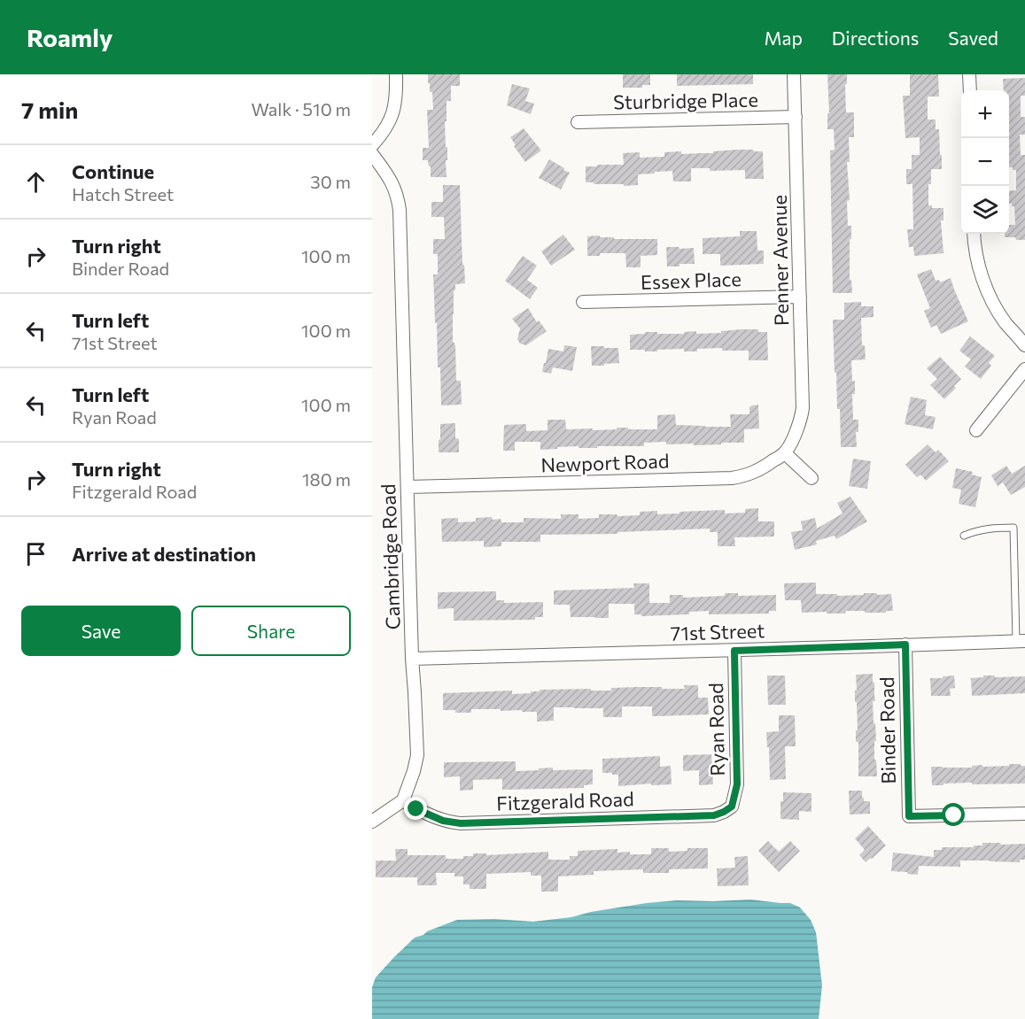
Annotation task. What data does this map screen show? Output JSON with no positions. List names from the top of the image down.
{
  "streets": {
    "street": [
      "Sturbridge Place",
      "Penner Avenue",
      "Essex Place",
      "Newport Road",
      "Cambridge Road",
      "71st Street",
      "Ryan Road",
      "Binder Road",
      "Fitzgerald Road"
    ]
  },
  "crossings": [
    ["Sturbridge Place", "Penner Avenue"],
    ["Penner Avenue", "Essex Place"],
    ["Penner Avenue", "Newport Road"],
    ["Newport Road", "Cambridge Road"],
    ["Cambridge Road", "71st Street"],
    ["Cambridge Road", "Fitzgerald Road"],
    ["71st Street", "Ryan Road"],
    ["71st Street", "Binder Road"],
    ["Ryan Road", "Fitzgerald Road"]
  ],
  "page": {
    "header": "Roamly",
    "nav": ["Map", "Directions", "Saved"],
    "heading": ["7 min", "Walk · 510 m"],
    "map_buttons": ["+", "−"],
    "list": [
      ["Continue", "Hatch Street", "30 m"],
      ["Turn right", "Binder Road", "100 m"],
      ["Turn left", "71st Street", "100 m"],
      ["Turn left", "Ryan Road", "100 m"],
      ["Turn right", "Fitzgerald Road", "180 m"],
      "Arrive at destination"
    ],
    "buttons": ["Save", "Share"]
  }
}
